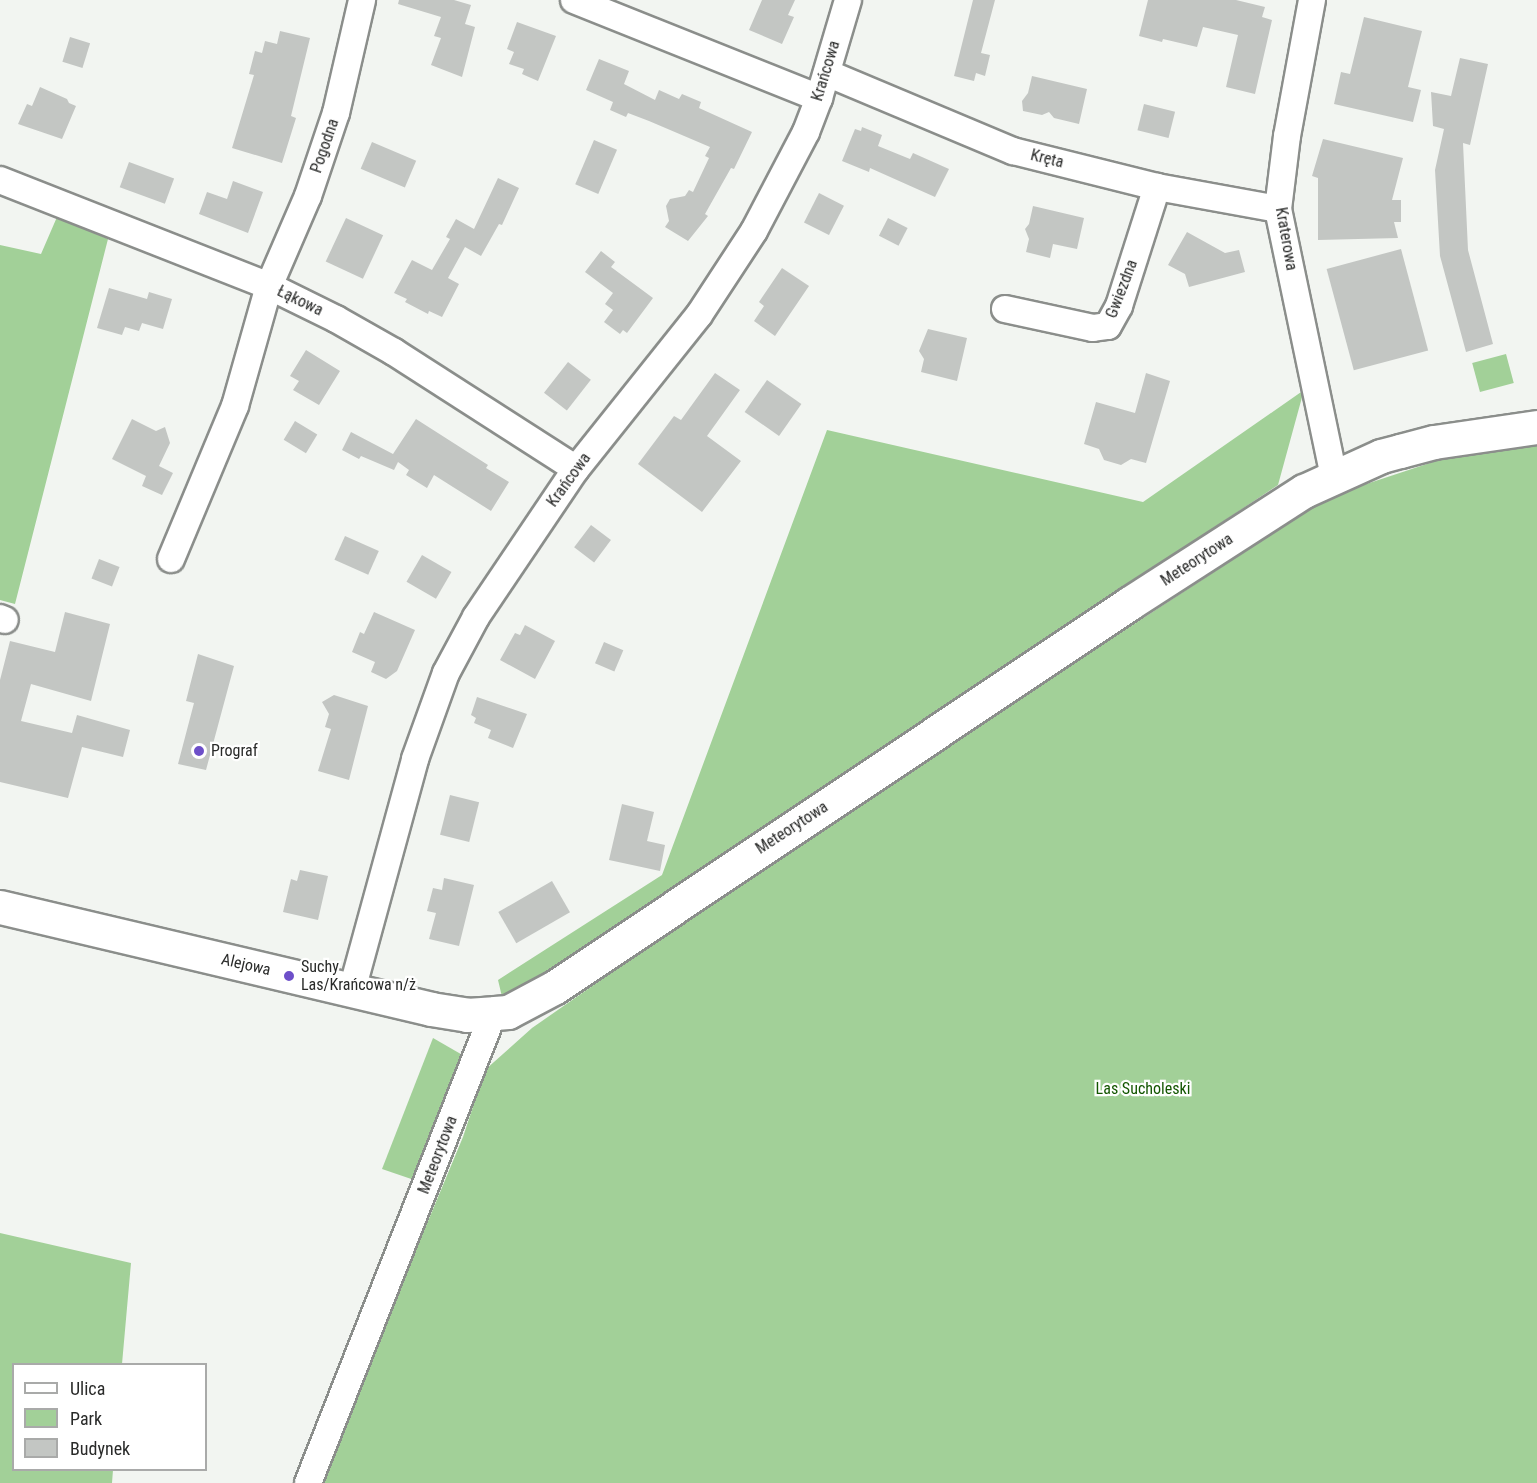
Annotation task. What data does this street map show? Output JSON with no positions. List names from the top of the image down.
{
  "streets": {
    "street": [
      "Krańcowa",
      "Pogodna",
      "Kręta",
      "Kraterowa",
      "Gwiezdna",
      "Łąkowa",
      "Meteorytowa",
      "Alejowa"
    ]
  },
  "crossings": [
    ["Krańcowa", "Kręta"],
    ["Krańcowa", "Łąkowa"],
    ["Krańcowa", "Alejowa"],
    ["Pogodna", "Łąkowa"],
    ["Kręta", "Kraterowa"],
    ["Kręta", "Gwiezdna"],
    ["Kraterowa", "Meteorytowa"],
    ["Meteorytowa", "Alejowa"]
  ],
  "parks": ["Las Sucholeski"],
  "places": ["Prograf", "Suchy Las/Krańcowa n/ż"],
  "legend": ["Ulica", "Park", "Budynek"]
}
